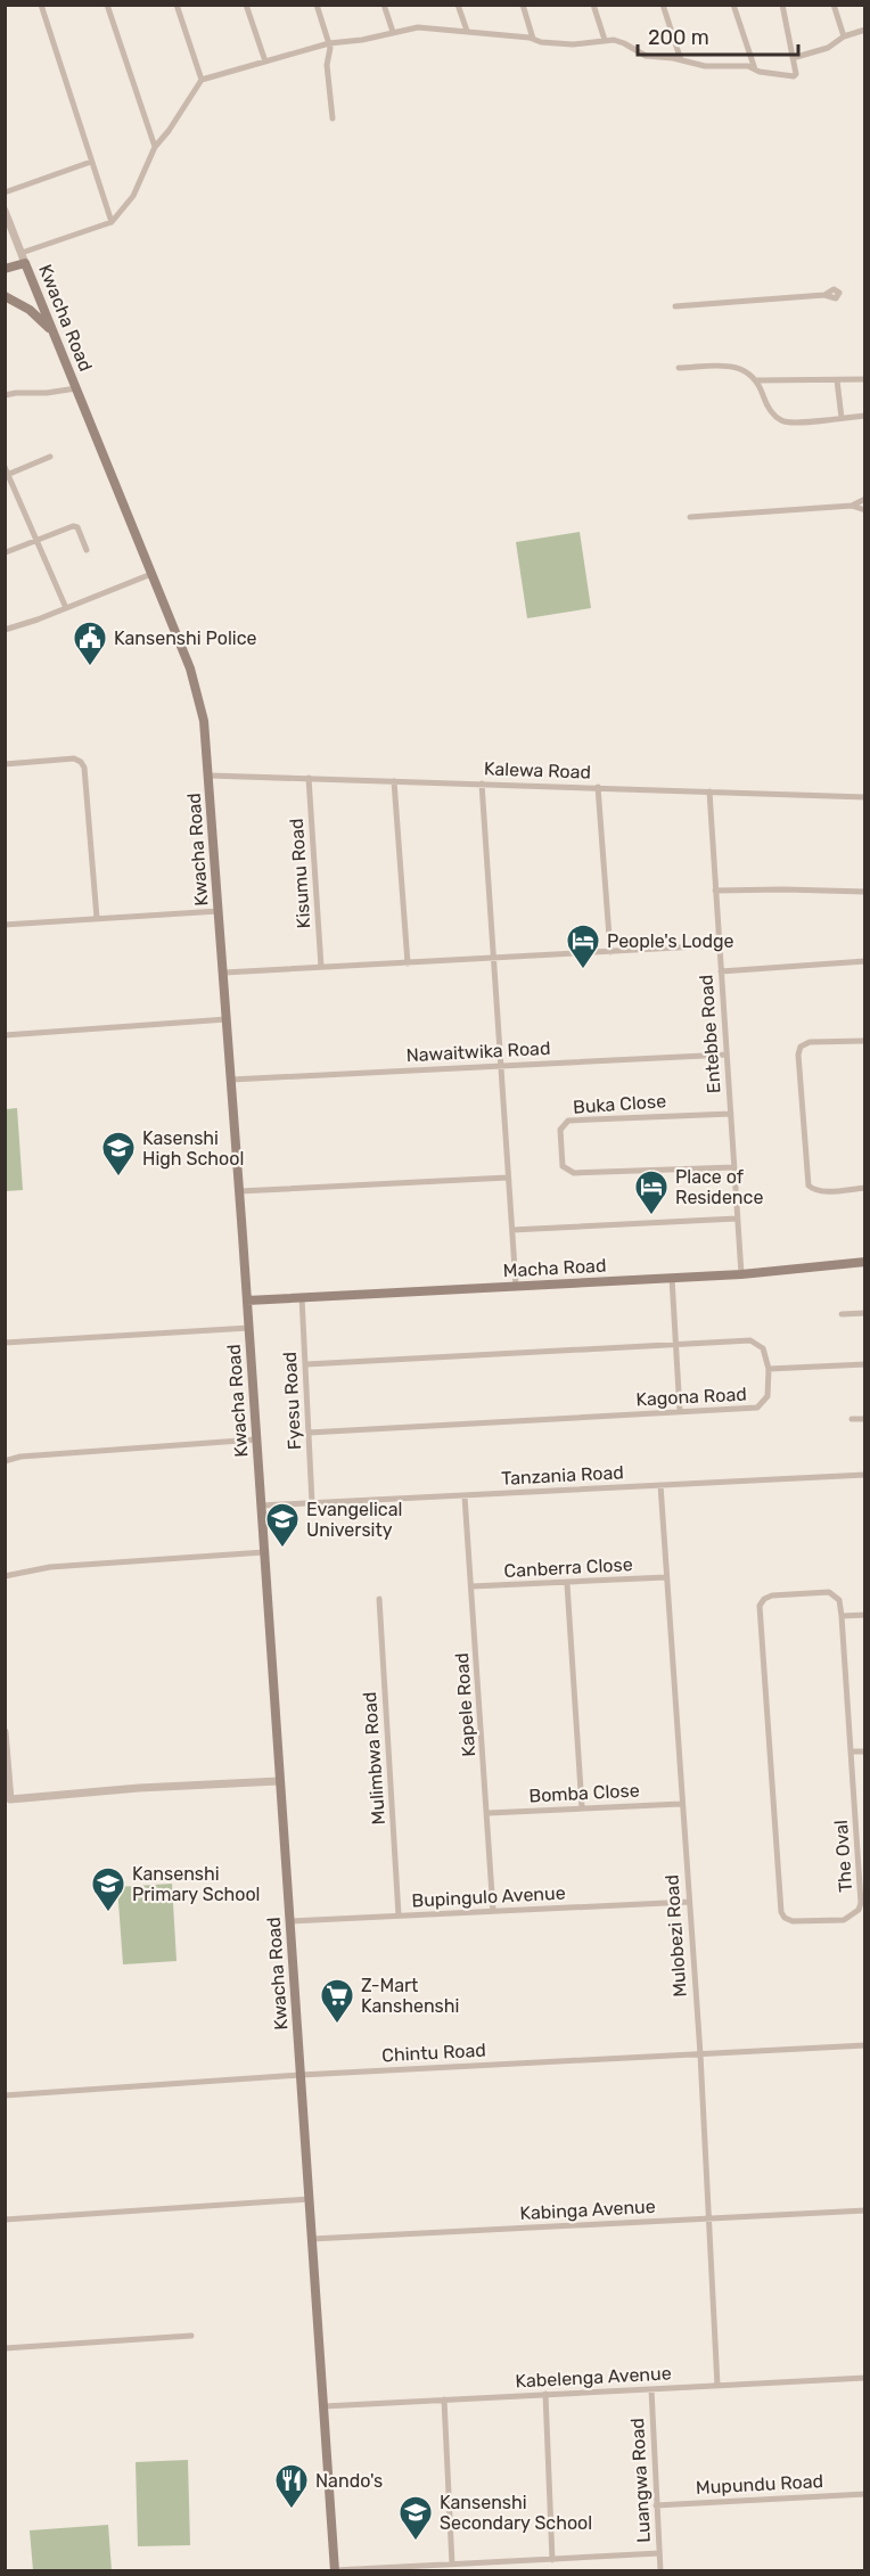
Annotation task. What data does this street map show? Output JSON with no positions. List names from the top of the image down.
{
  "streets": {
    "main road": ["Kwacha Road", "Macha Road"],
    "street": [
      "Kalewa Road",
      "Kisumu Road",
      "Entebbe Road",
      "Nawaitwika Road",
      "Buka Close",
      "Kagona Road",
      "Fyesu Road",
      "Tanzania Road",
      "Canberra Close",
      "Kapele Road",
      "Mulimbwa Road",
      "Bomba Close",
      "The Oval",
      "Bupingulo Avenue",
      "Mulobezi Road",
      "Chintu Road",
      "Kabinga Avenue",
      "Kabelenga Avenue",
      "Luangwa Road",
      "Mupundu Road"
    ]
  },
  "crossings": [
    ["Kwacha Road", "Kalewa Road"],
    ["Kwacha Road", "Nawaitwika Road"],
    ["Kwacha Road", "Macha Road"],
    ["Kwacha Road", "Tanzania Road"],
    ["Kwacha Road", "Bupingulo Avenue"],
    ["Kwacha Road", "Chintu Road"],
    ["Kwacha Road", "Kabinga Avenue"],
    ["Kwacha Road", "Kabelenga Avenue"],
    ["Kalewa Road", "Kisumu Road"],
    ["Kalewa Road", "Entebbe Road"],
    ["Entebbe Road", "Nawaitwika Road"],
    ["Entebbe Road", "Buka Close"],
    ["Entebbe Road", "Macha Road"],
    ["Macha Road", "Fyesu Road"],
    ["Kagona Road", "Fyesu Road"],
    ["Fyesu Road", "Tanzania Road"],
    ["Tanzania Road", "Kapele Road"],
    ["Tanzania Road", "Mulobezi Road"],
    ["Canberra Close", "Kapele Road"],
    ["Canberra Close", "Mulobezi Road"],
    ["Kapele Road", "Bomba Close"],
    ["Kapele Road", "Bupingulo Avenue"],
    ["Mulimbwa Road", "Bupingulo Avenue"],
    ["Bomba Close", "Mulobezi Road"],
    ["Bupingulo Avenue", "Mulobezi Road"],
    ["Mulobezi Road", "Chintu Road"],
    ["Mulobezi Road", "Kabinga Avenue"],
    ["Mulobezi Road", "Kabelenga Avenue"],
    ["Kabelenga Avenue", "Luangwa Road"],
    ["Luangwa Road", "Mupundu Road"]
  ],
  "places": {
    "public building": ["Kansenshi Police"],
    "hotel": ["People's Lodge", "Place of Residence"],
    "school or university": [
      "Kasenshi High School",
      "Evangelical University",
      "Kansenshi Primary School",
      "Kansenshi Secondary School"
    ],
    "supermarket": ["Z-Mart Kanshenshi"],
    "restaurant": ["Nando's"]
  },
  "scale_bar": "200 m"
}
